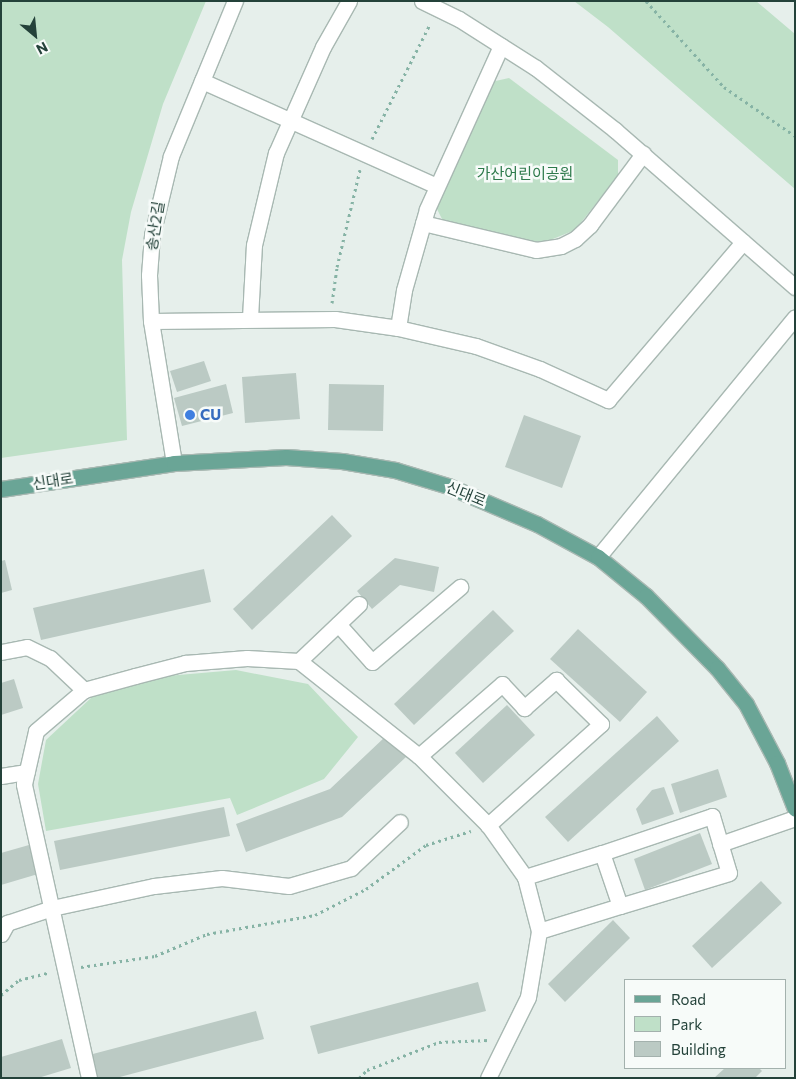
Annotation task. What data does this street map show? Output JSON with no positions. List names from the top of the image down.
{
  "streets": {
    "main road": ["신대로"],
    "street": ["송산2길"]
  },
  "crossings": [
    ["송산2길", "신대로"]
  ],
  "parks": ["가산어린이공원"],
  "places": ["CU"],
  "legend": ["Road", "Park", "Building"],
  "north": "bottom right"
}
